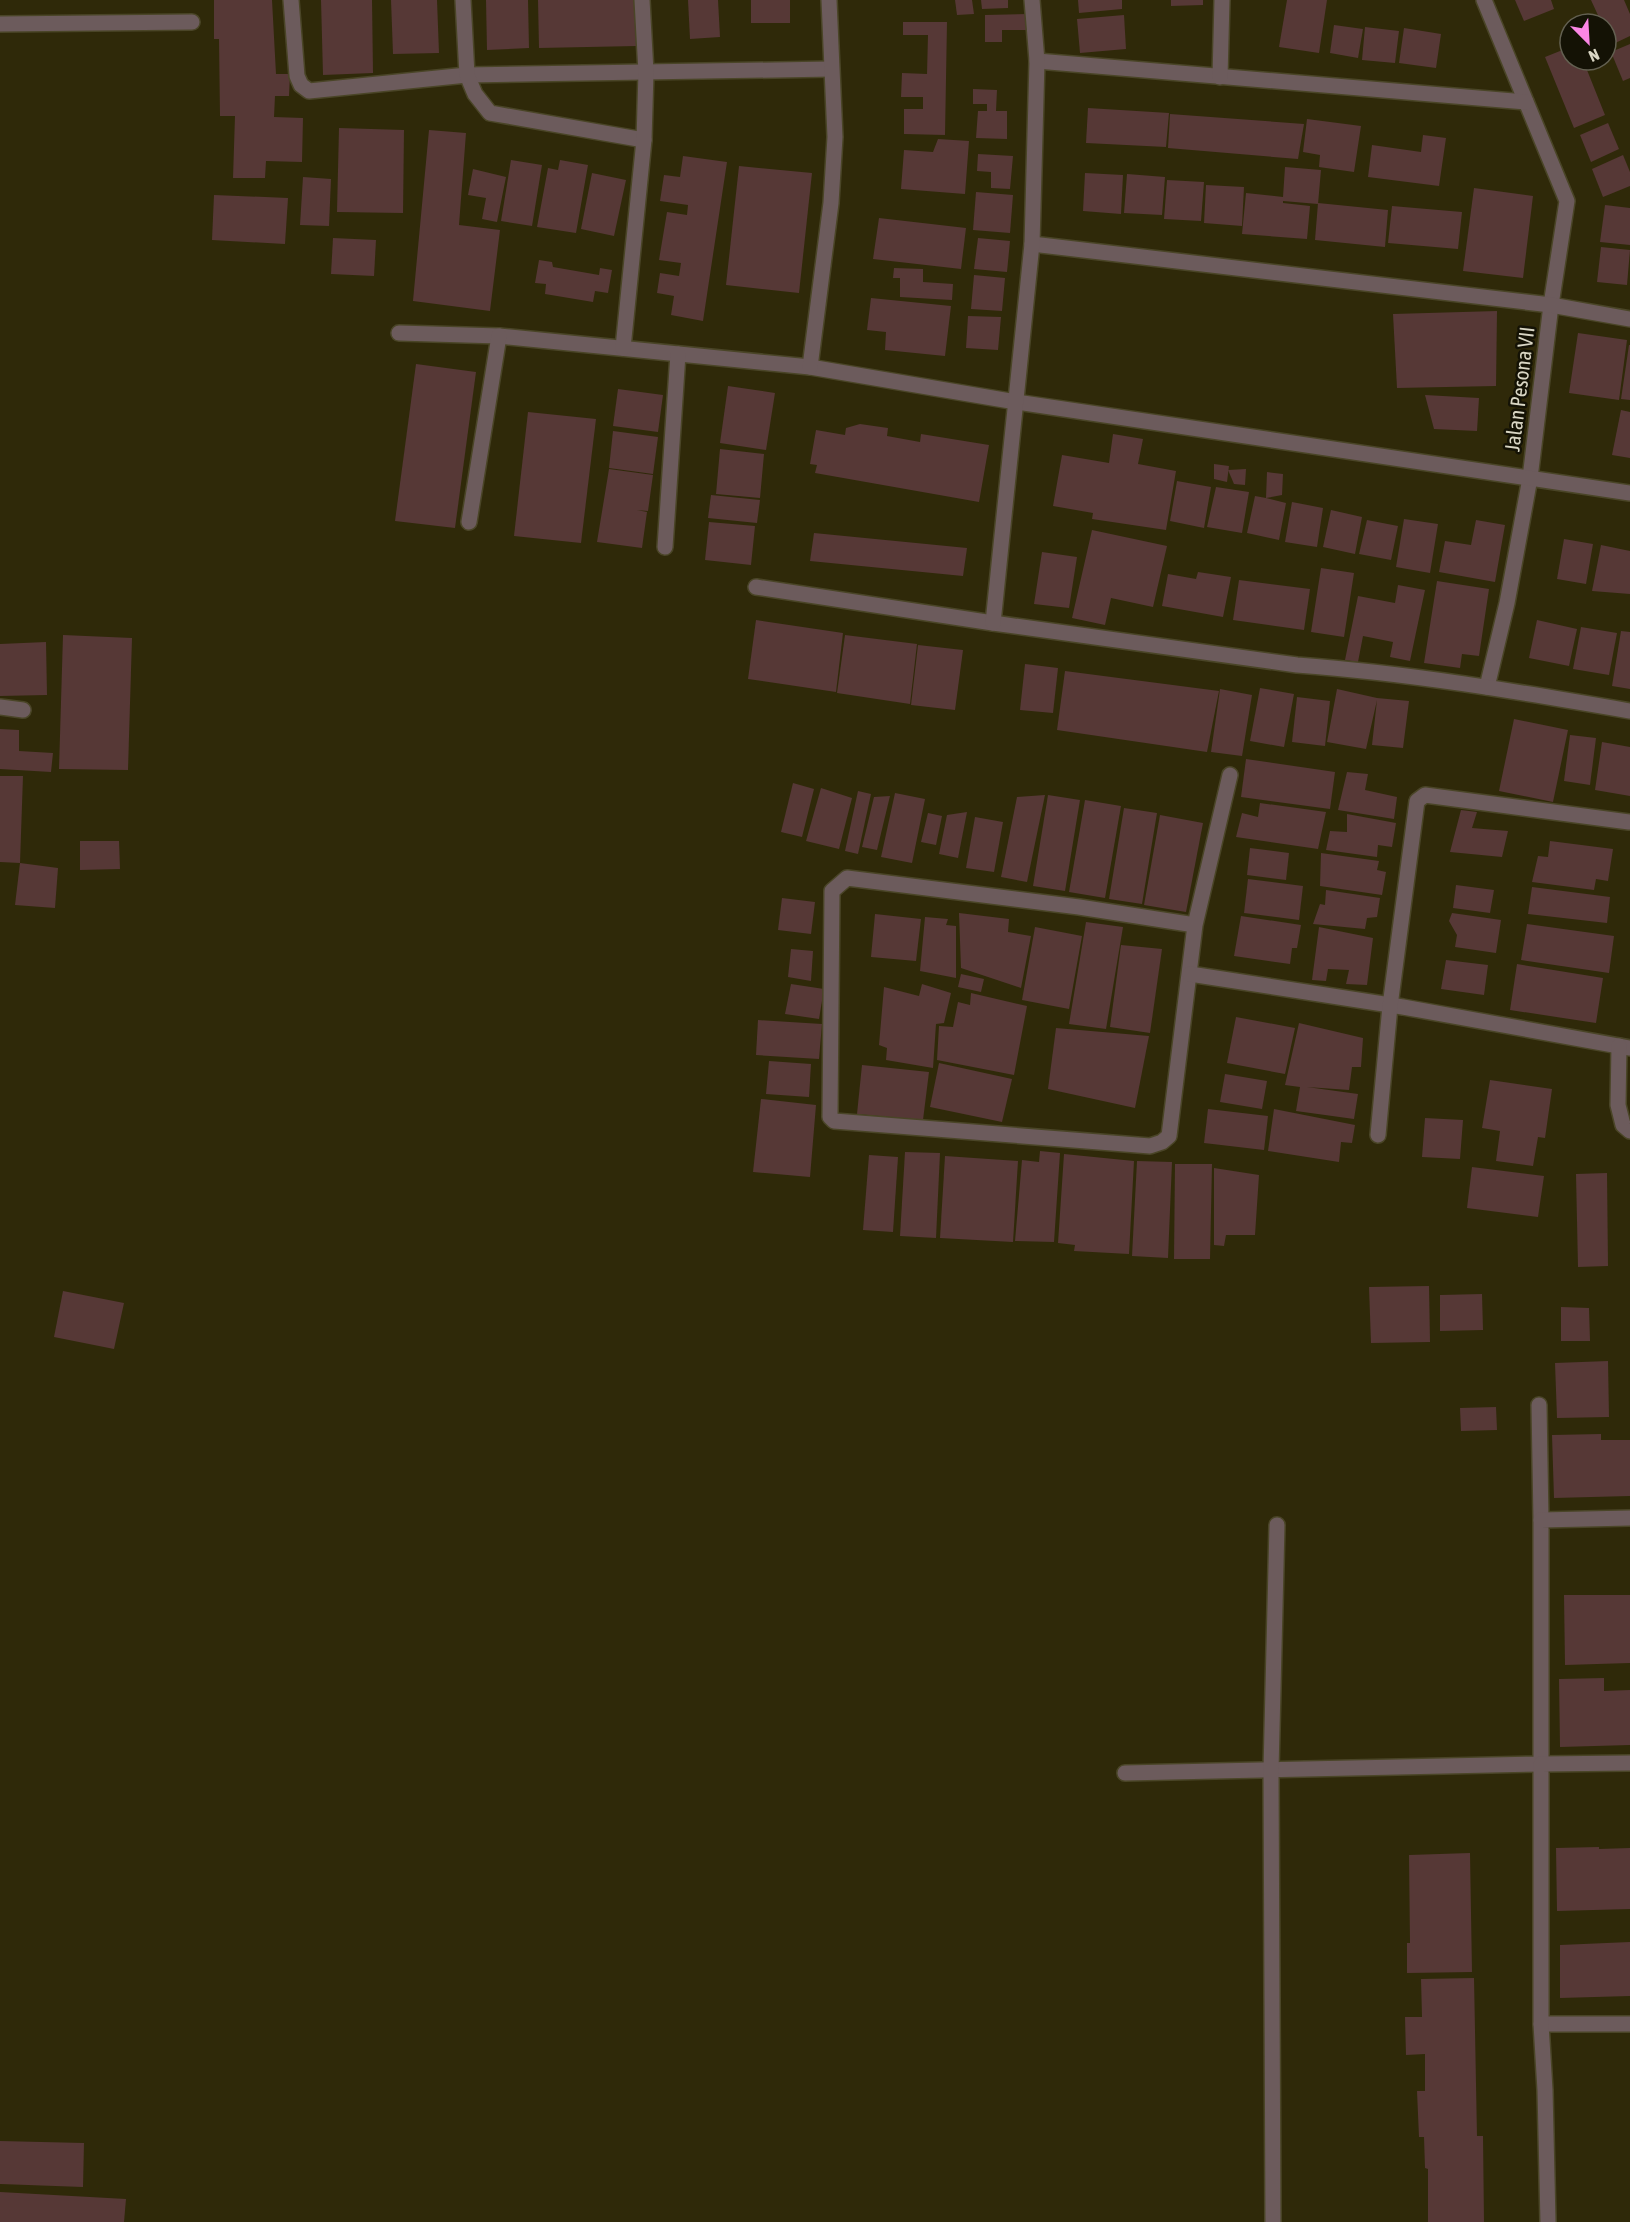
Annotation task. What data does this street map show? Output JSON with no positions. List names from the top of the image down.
{
  "streets": {
    "street": ["Jalan Pesona VII"]
  },
  "north": "bottom right"
}
